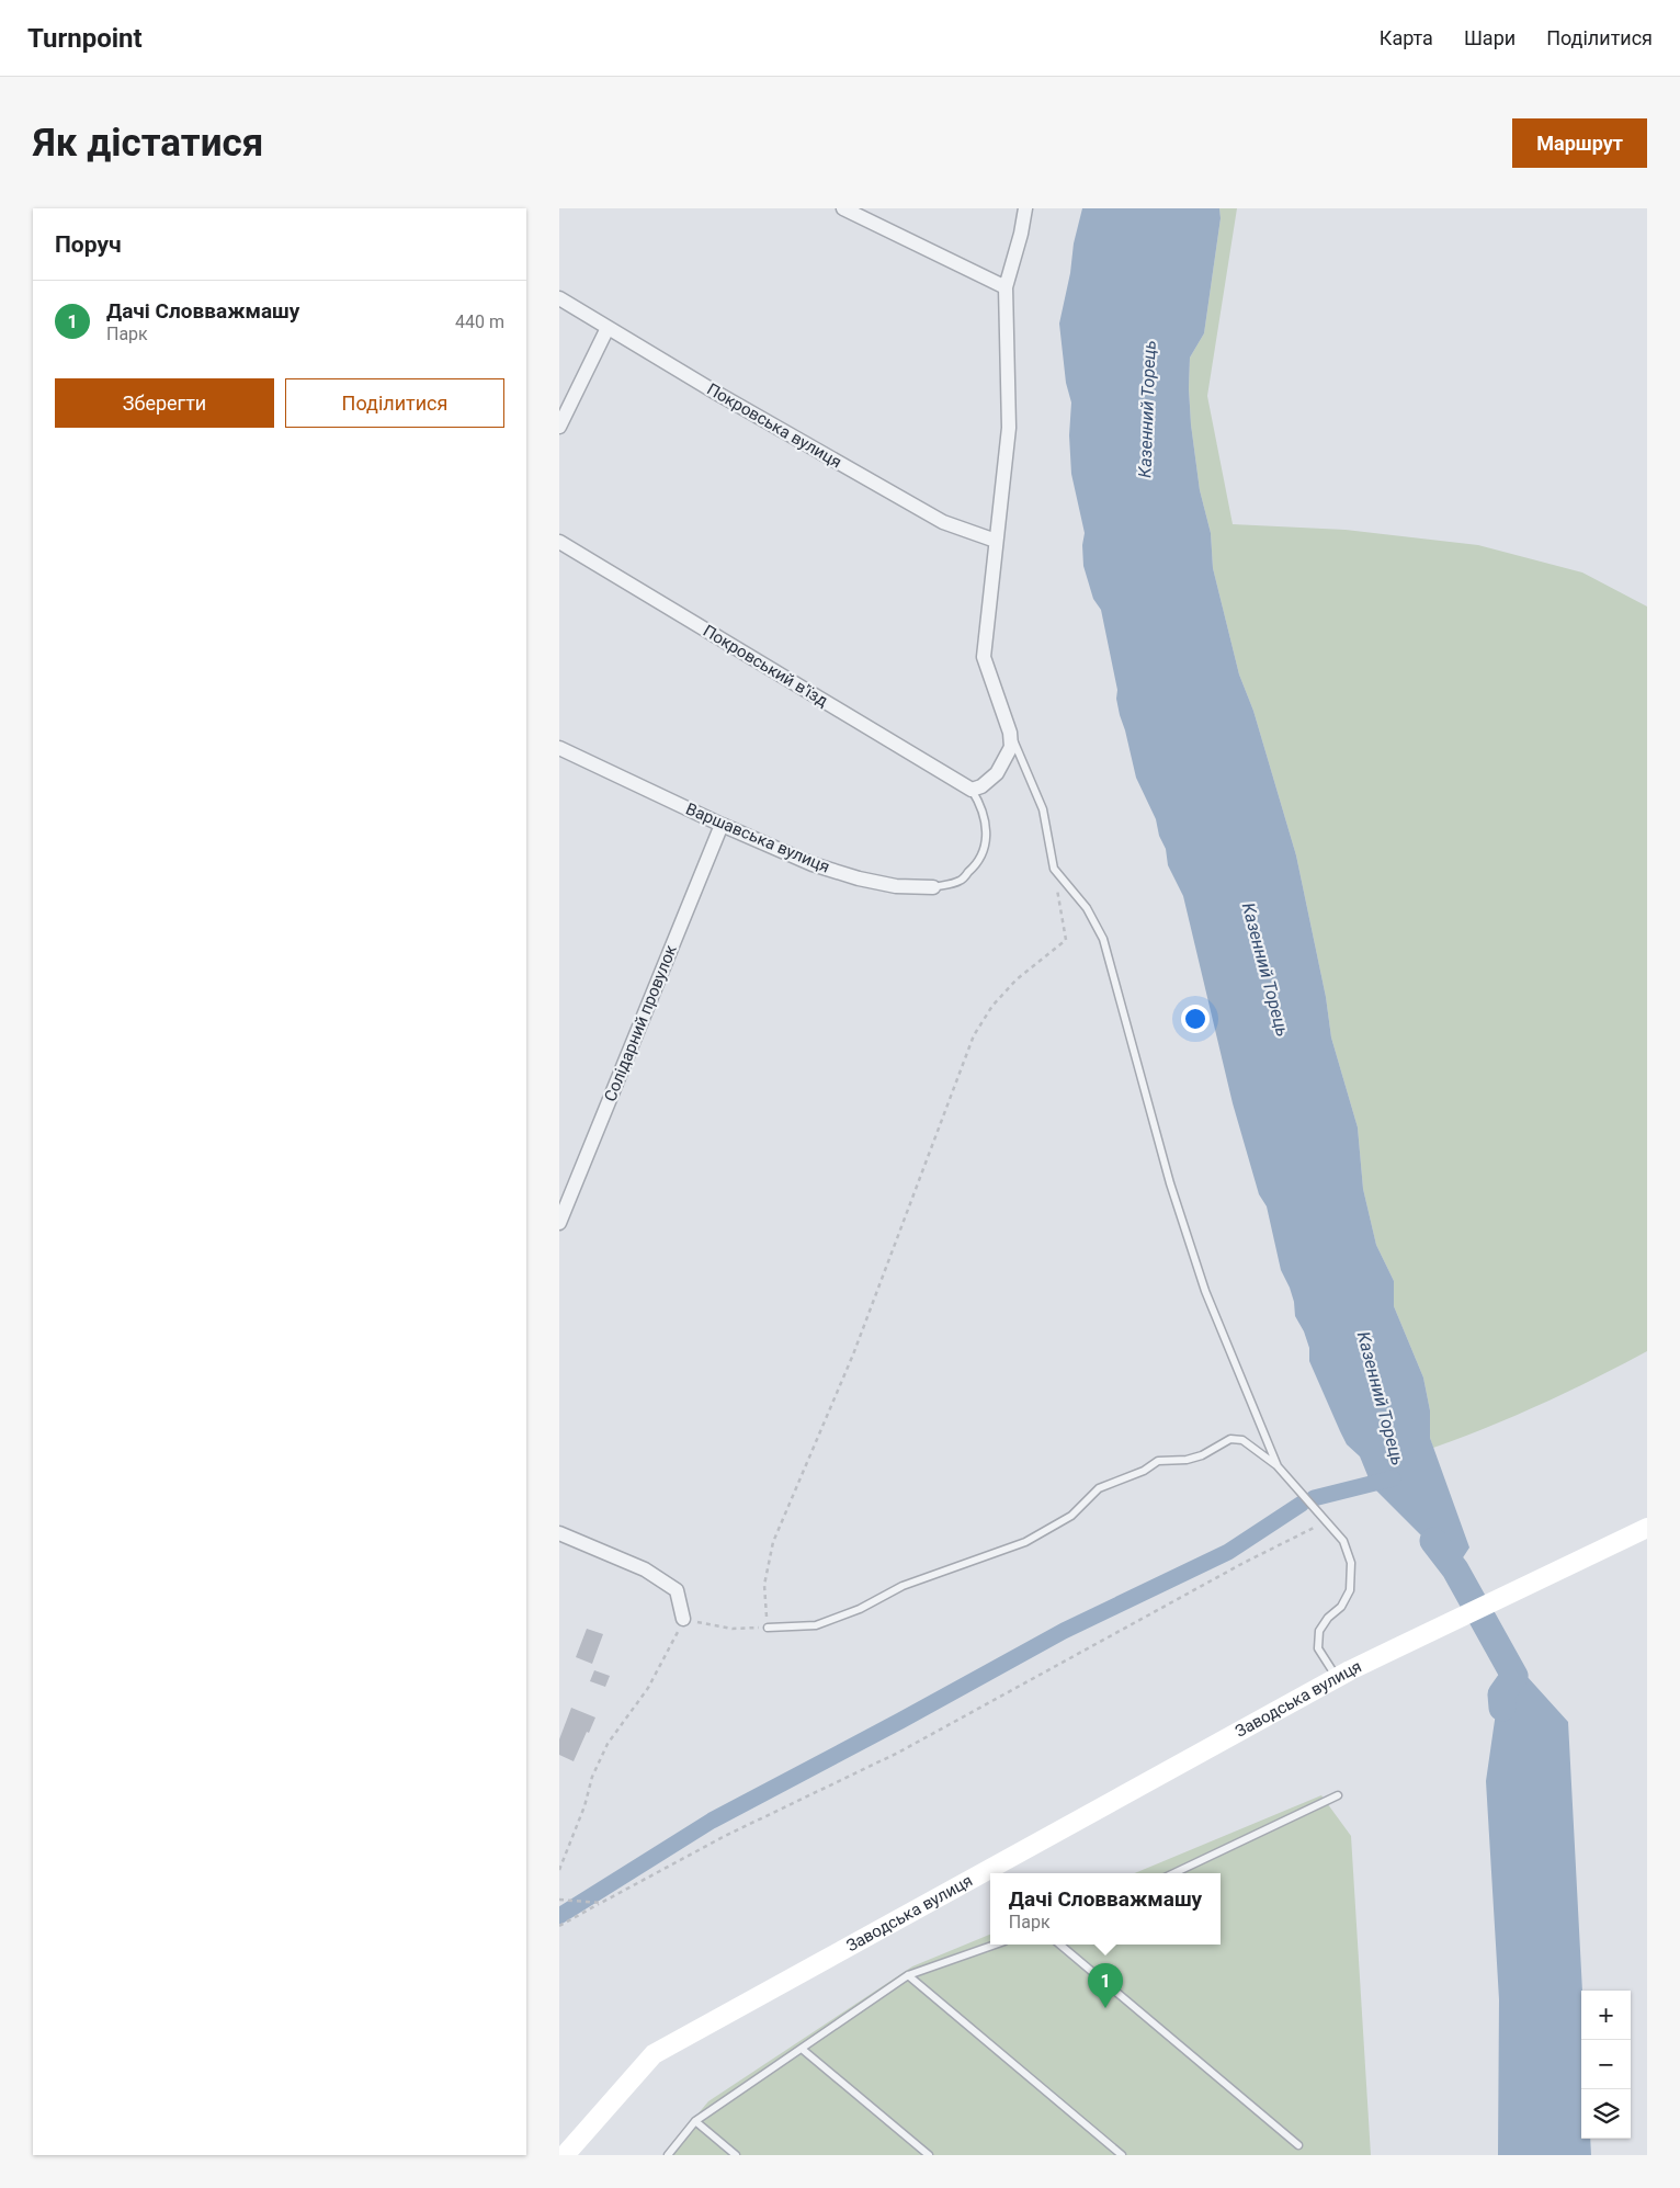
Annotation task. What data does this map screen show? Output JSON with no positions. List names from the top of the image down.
{
  "streets": {
    "street": [
      "Покровська вулиця",
      "Покровський в'їзд",
      "Варшавська вулиця",
      "Солідарний провулок",
      "Заводська вулиця"
    ]
  },
  "crossings": [
    ["Покровський в'їзд", "Варшавська вулиця"],
    ["Варшавська вулиця", "Солідарний провулок"]
  ],
  "water": ["Казенний Торець"],
  "page": {
    "header": "Turnpoint",
    "nav": ["Карта", "Шари", "Поділитися"],
    "buttons": [
      "Маршрут",
      ["Зберегти", "Поділитися"]
    ],
    "title": "Як дістатися",
    "heading": "Поруч",
    "list": [
      {
        "mark": "1",
        "name": "Дачі Словважмашу",
        "note": "Парк",
        "value": "440 m"
      }
    ],
    "popup": ["Дачі Словважмашу", "Парк"],
    "pins": "1",
    "map_buttons": ["+", "−"]
  }
}
